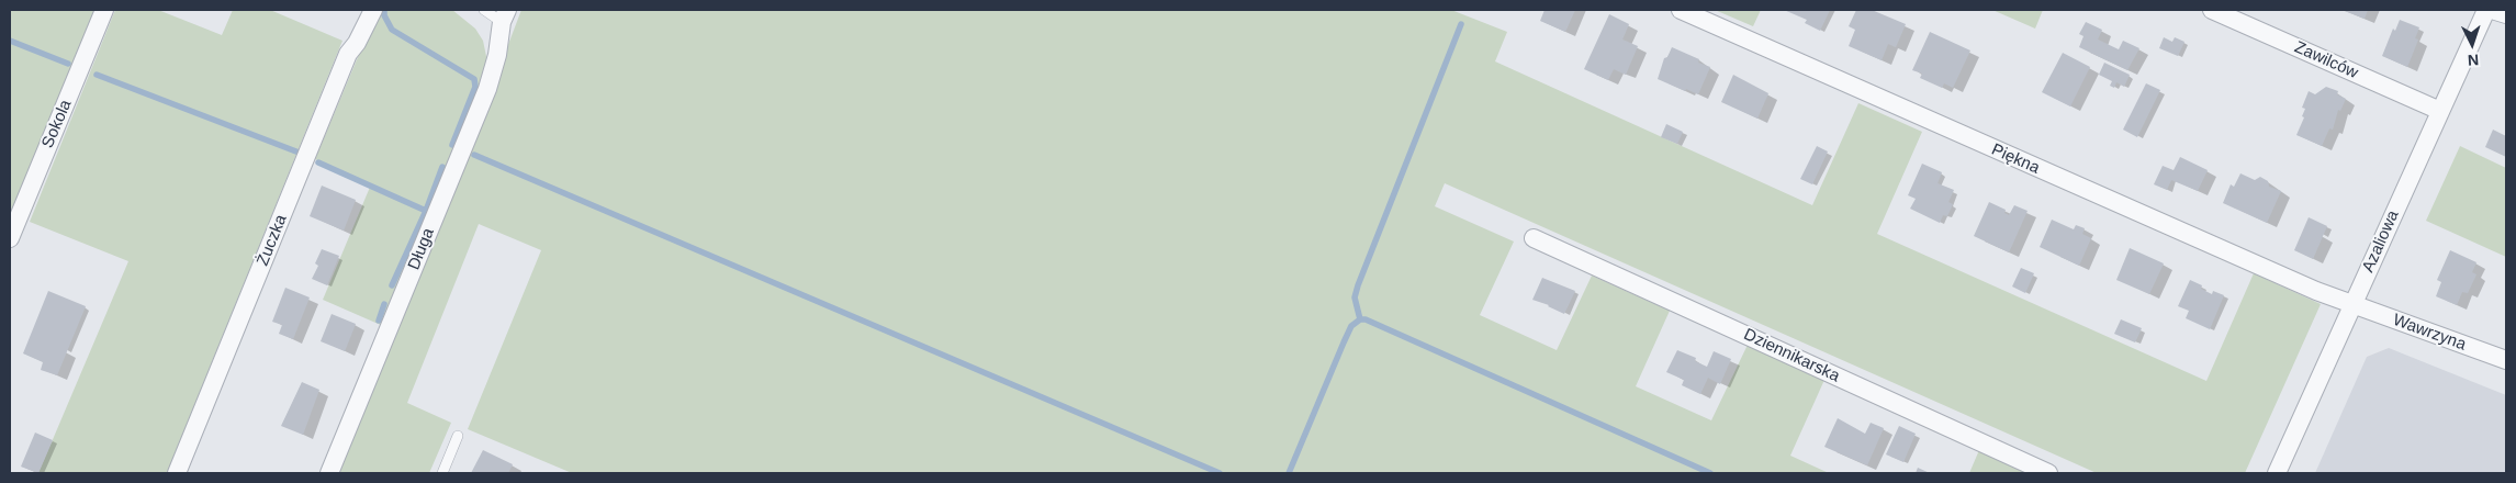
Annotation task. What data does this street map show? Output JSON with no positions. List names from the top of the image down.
{
  "streets": {
    "street": [
      "Zawilców",
      "Sokola",
      "Piękna",
      "Żuczka",
      "Azaliowa",
      "Długa",
      "Wawrzyna",
      "Dziennikarska"
    ]
  },
  "crossings": [
    ["Zawilców", "Azaliowa"],
    ["Piękna", "Azaliowa"],
    ["Piękna", "Wawrzyna"],
    ["Azaliowa", "Wawrzyna"]
  ],
  "north": "bottom"
}
